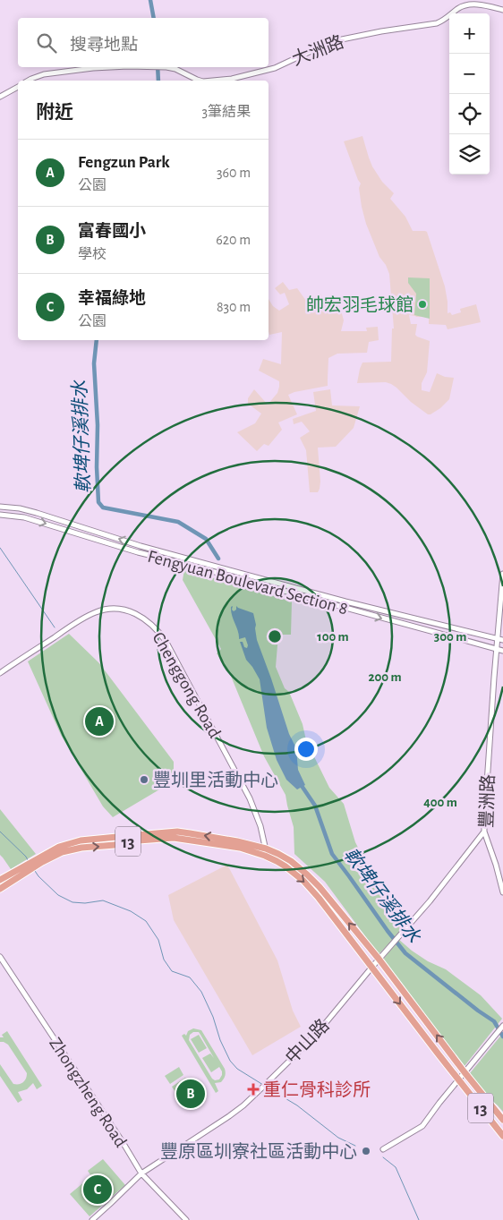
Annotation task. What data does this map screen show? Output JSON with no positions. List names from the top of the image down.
{
  "streets": {
    "main road": ["13"],
    "street": [
      "大洲路",
      "Fengyuan Boulevard Section 8",
      "Chenggong Road",
      "豐洲路",
      "中山路",
      "Zhongzheng Road"
    ]
  },
  "crossings": [
    ["Fengyuan Boulevard Section 8", "豐洲路"],
    ["Chenggong Road", "13"],
    ["豐洲路", "中山路"],
    ["13", "中山路"],
    ["中山路", "Zhongzheng Road"]
  ],
  "water": ["軟埤仔溪排水"],
  "places": {
    "other": ["帥宏羽毛球館", "豐圳里活動中心", "豐原區圳寮社區活動中心"],
    "health": ["重仁骨科診所"]
  },
  "page": {
    "map_buttons": ["+", "−"],
    "search": "搜尋地點",
    "heading": ["附近", "3筆結果"],
    "list": [
      {
        "mark": "A",
        "name": "Fengzun Park",
        "note": "公園",
        "value": "360 m"
      },
      {
        "mark": "B",
        "name": "富春國小",
        "note": "學校",
        "value": "620 m"
      },
      {
        "mark": "C",
        "name": "幸福綠地",
        "note": "公園",
        "value": "830 m"
      }
    ],
    "pins": ["A", "B", "C"]
  },
  "rings": [
    "100 m",
    "300 m",
    "200 m",
    "400 m"
  ]
}
